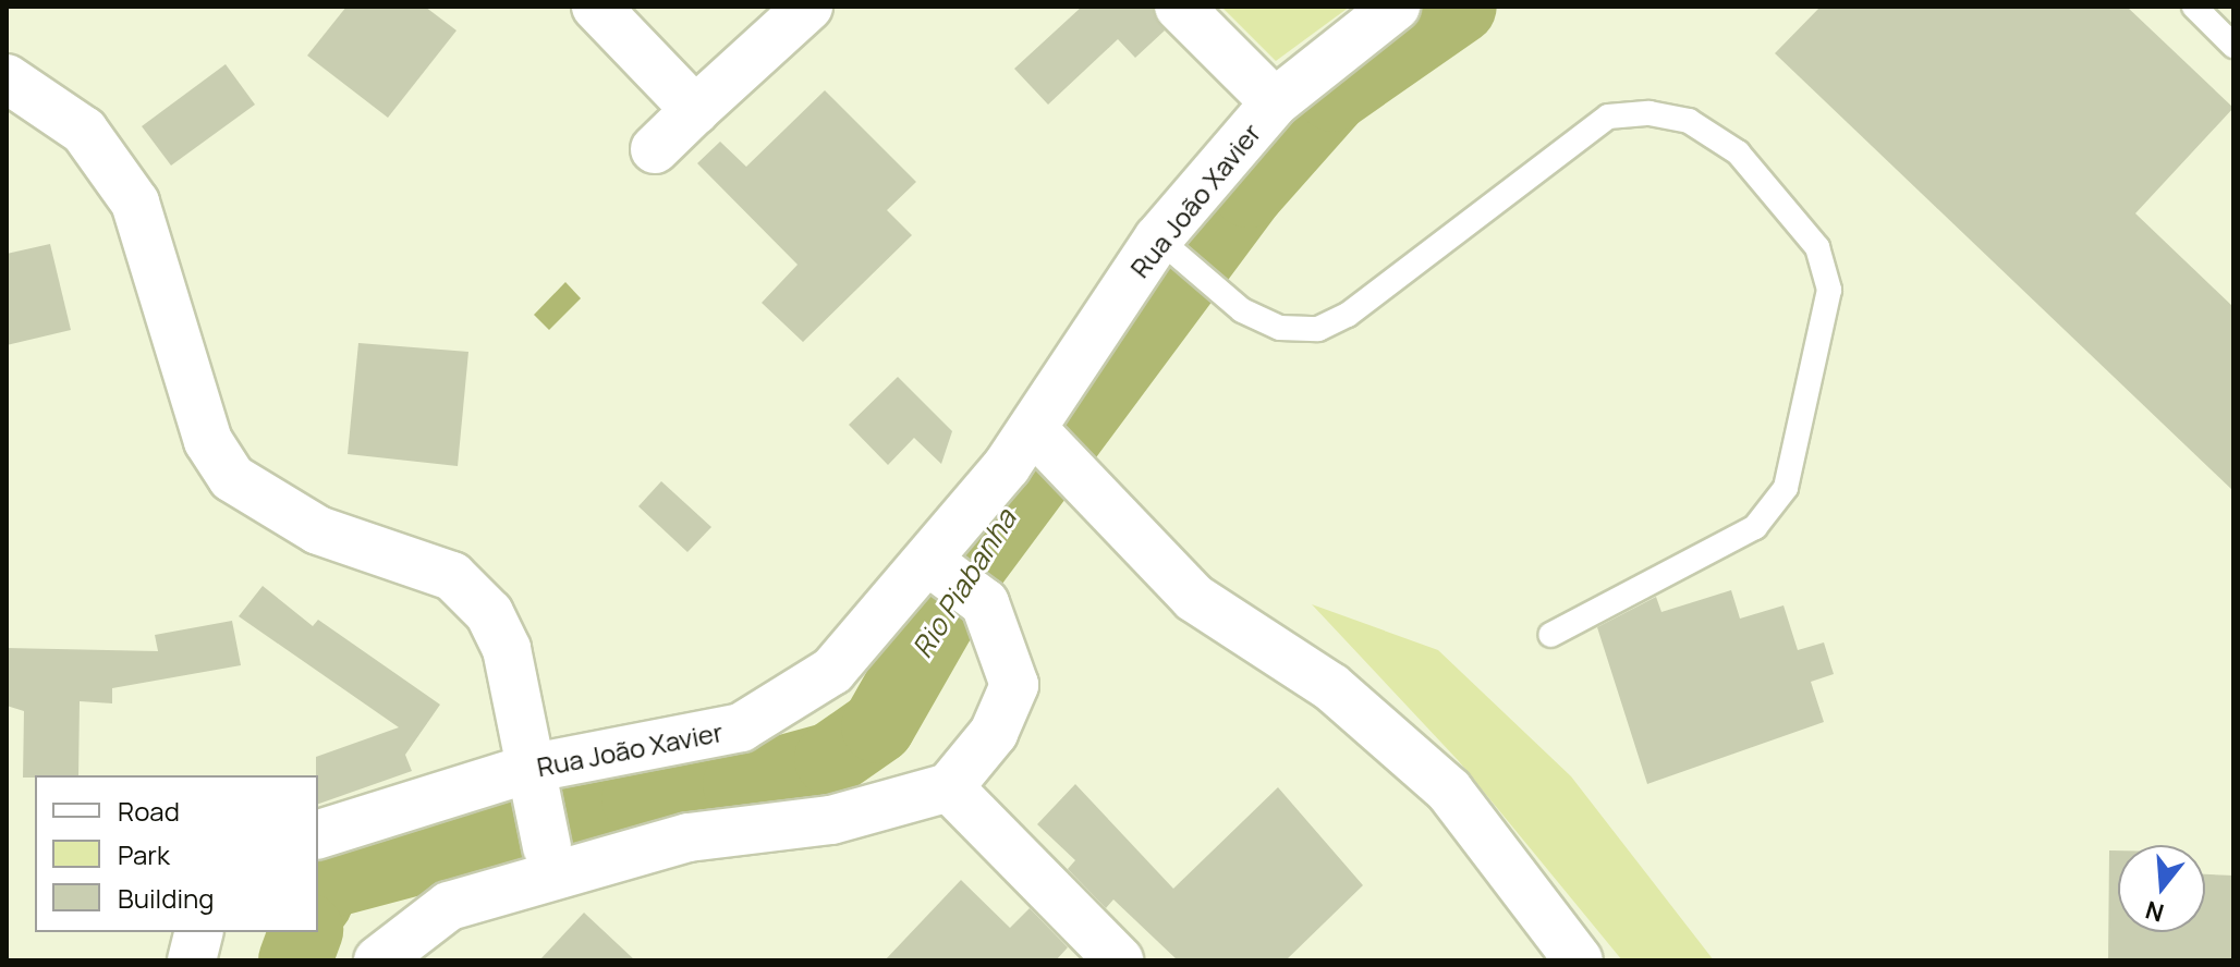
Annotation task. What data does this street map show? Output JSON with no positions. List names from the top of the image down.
{
  "streets": {
    "street": ["Rua João Xavier"]
  },
  "water": ["Rio Piabanha"],
  "legend": ["Road", "Park", "Building"],
  "north": "bottom"
}
